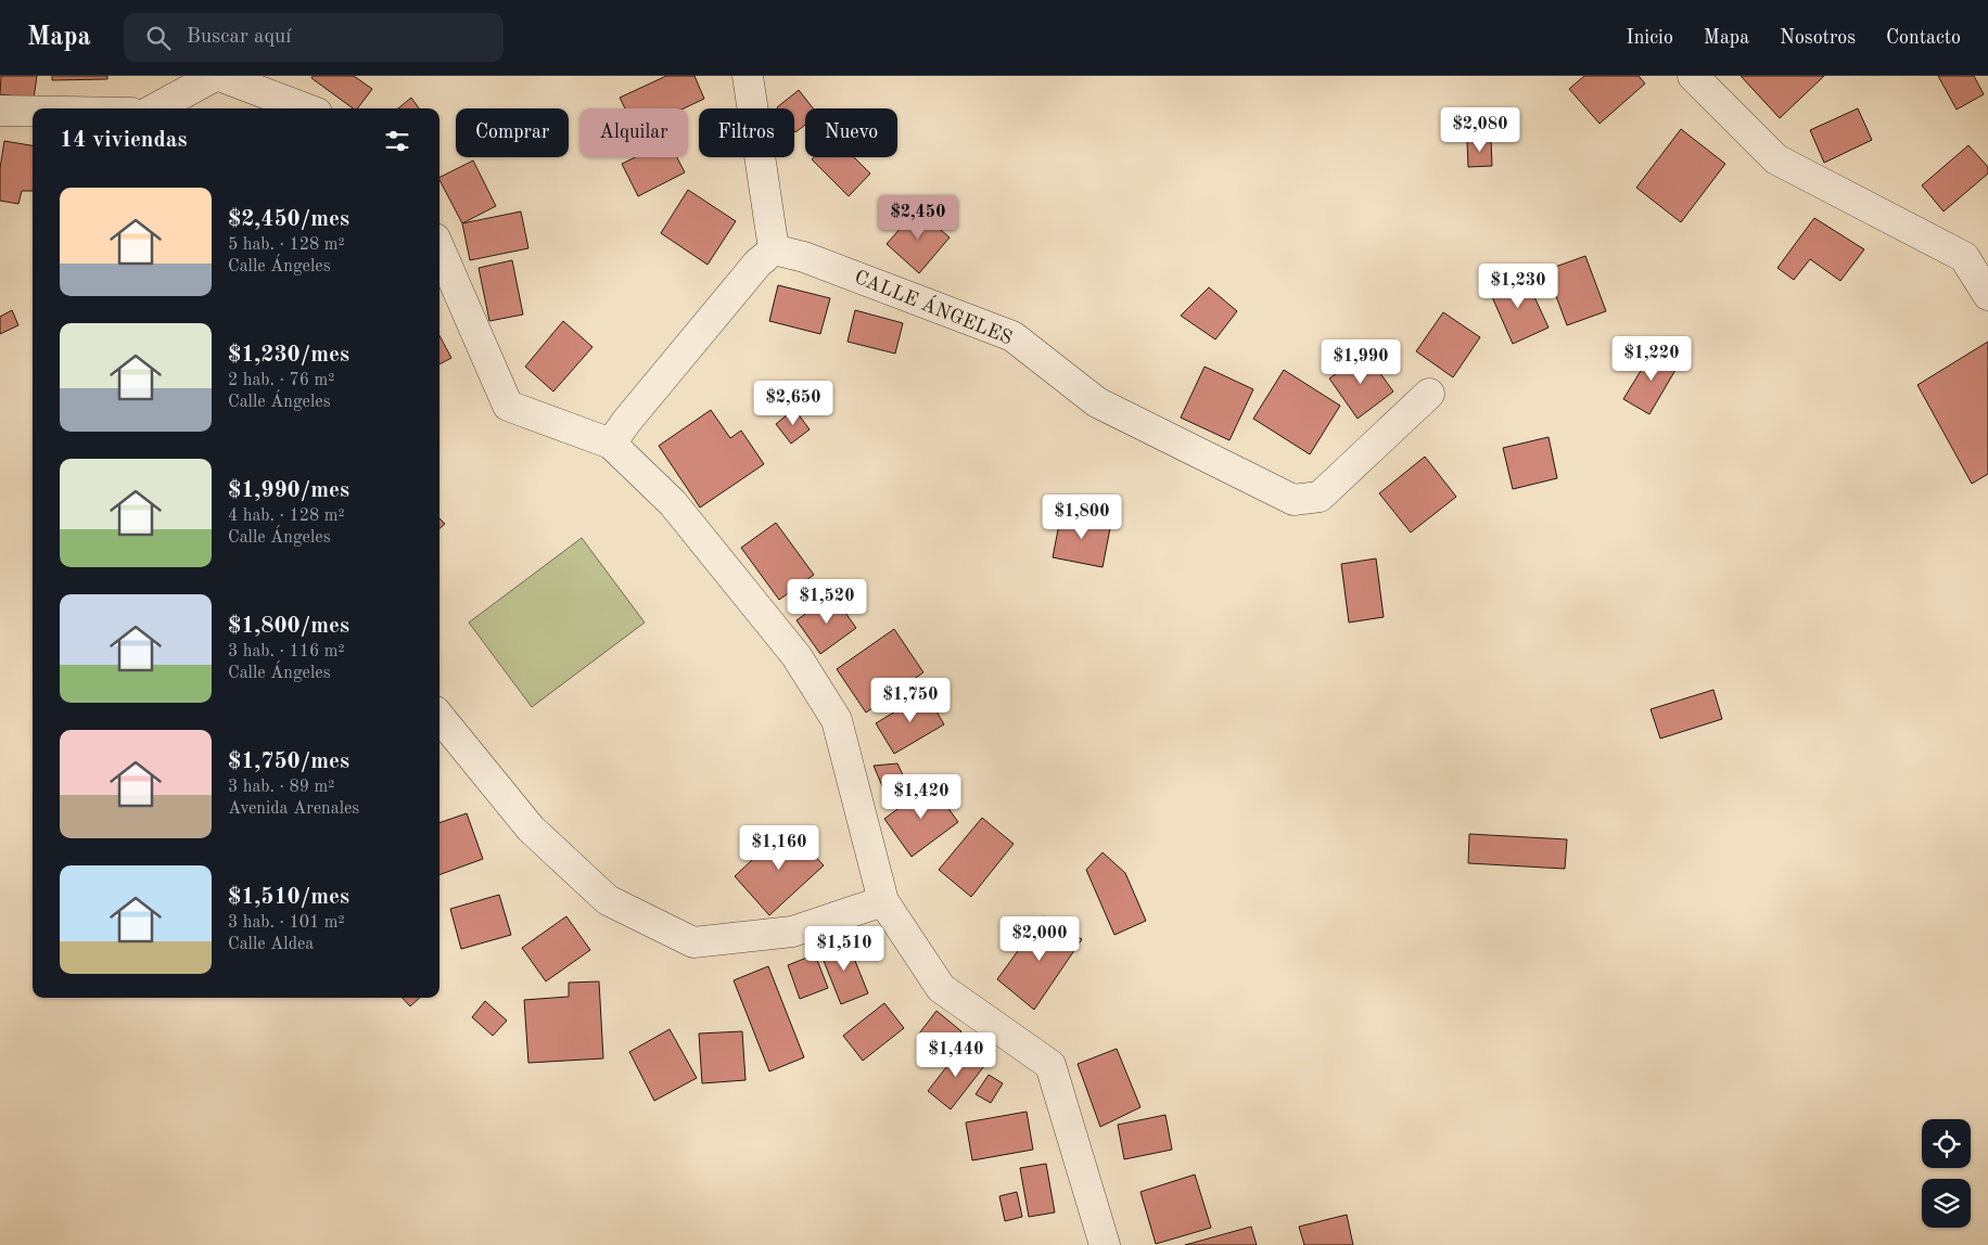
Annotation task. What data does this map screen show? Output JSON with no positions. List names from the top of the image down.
{
  "streets": {
    "street": ["CALLE ÁNGELES"]
  },
  "page": {
    "header": "Mapa",
    "search": "Buscar aquí",
    "nav": [
      "Inicio",
      "Mapa",
      "Nosotros",
      "Contacto"
    ],
    "price": [
      "$2,080",
      "$2,450",
      "$1,230",
      "$1,220",
      "$1,990",
      "$2,650",
      "$1,800",
      "$1,520",
      "$1,750",
      "$1,420",
      "$1,160",
      "$2,000",
      "$1,510",
      "$1,440"
    ],
    "chip": [
      "Comprar",
      "Alquilar",
      "Filtros",
      "Nuevo"
    ],
    "heading": "14 viviendas",
    "list": [
      {
        "name": "$2,450/mes",
        "note": "5 hab. · 128 m² · Calle Ángeles"
      },
      {
        "name": "$1,230/mes",
        "note": "2 hab. · 76 m² · Calle Ángeles"
      },
      {
        "name": "$1,990/mes",
        "note": "4 hab. · 128 m² · Calle Ángeles"
      },
      {
        "name": "$1,800/mes",
        "note": "3 hab. · 116 m² · Calle Ángeles"
      },
      {
        "name": "$1,750/mes",
        "note": "3 hab. · 89 m² · Avenida Arenales"
      },
      {
        "name": "$1,510/mes",
        "note": "3 hab. · 101 m² · Calle Aldea"
      }
    ]
  }
}
